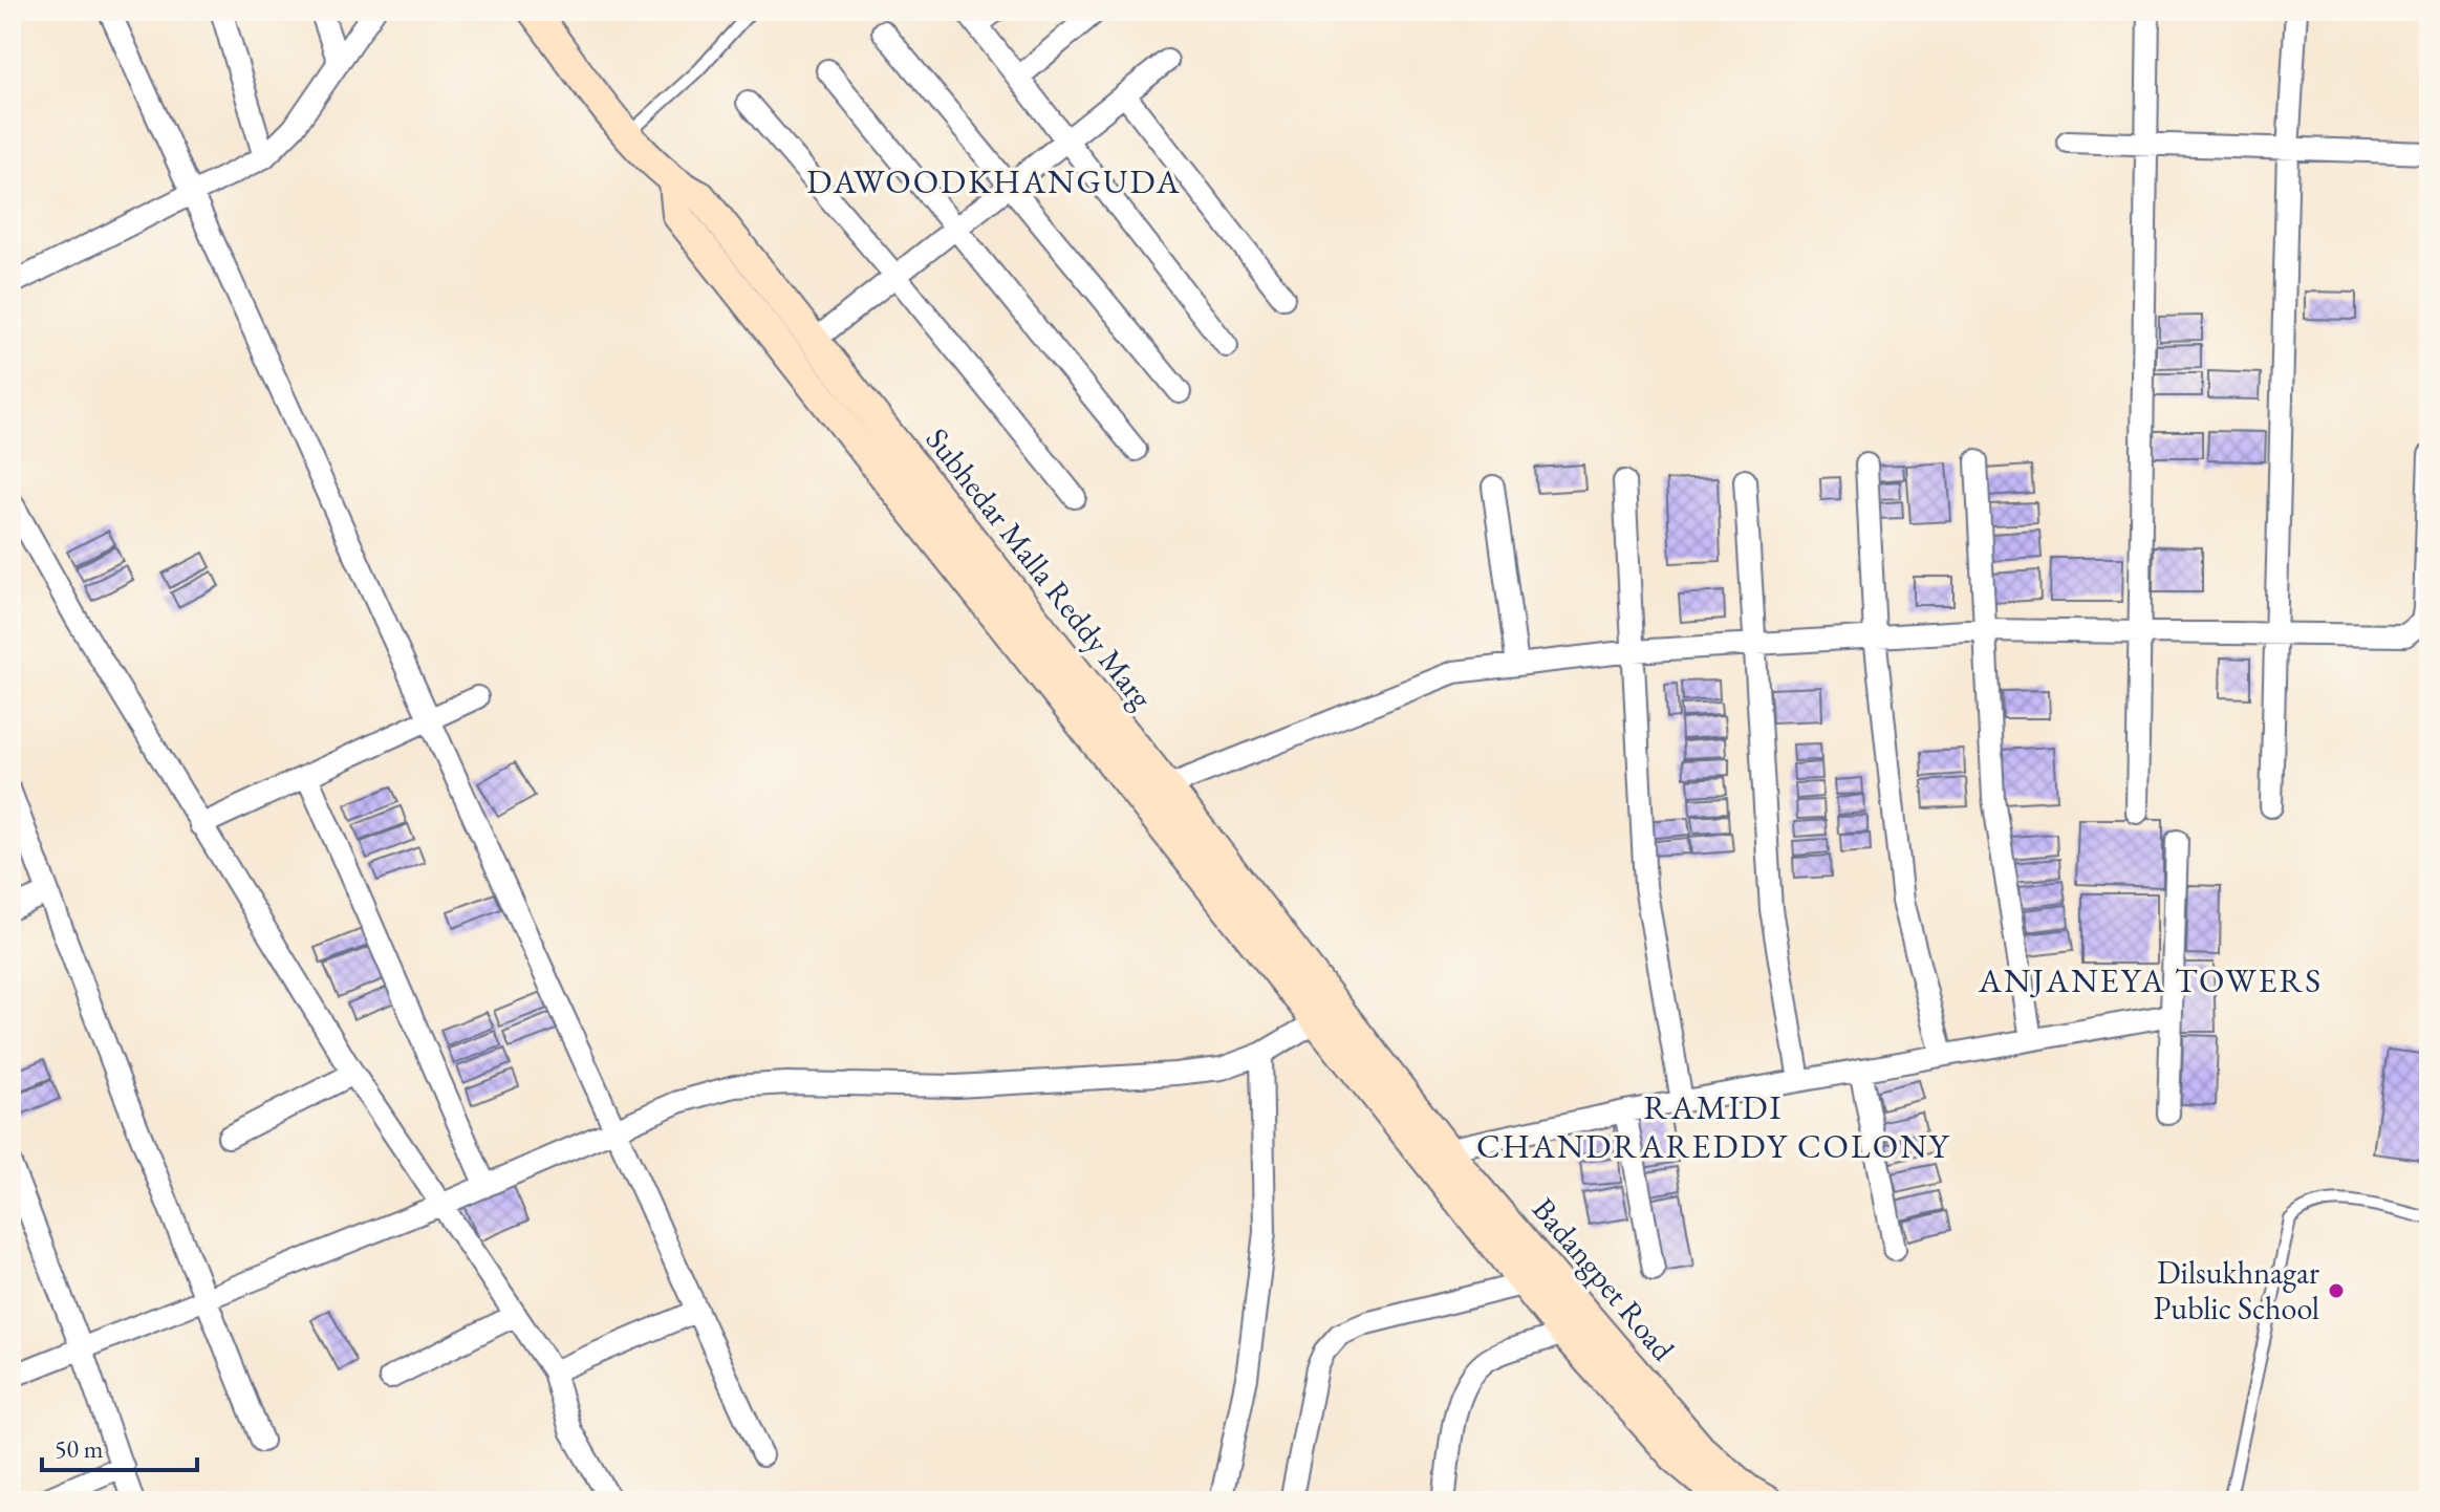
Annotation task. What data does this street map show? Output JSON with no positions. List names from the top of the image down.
{
  "streets": {
    "main road": ["Subhedar Malla Reddy Marg", "Badangpet Road"]
  },
  "crossings": [
    ["Subhedar Malla Reddy Marg", "Badangpet Road"]
  ],
  "districts": ["DAWOODKHANGUDA", "ANJANEYA TOWERS", "RAMIDI CHANDRAREDDY COLONY"],
  "places": ["Dilsukhnagar Public School"],
  "scale_bar": "50 m"
}
